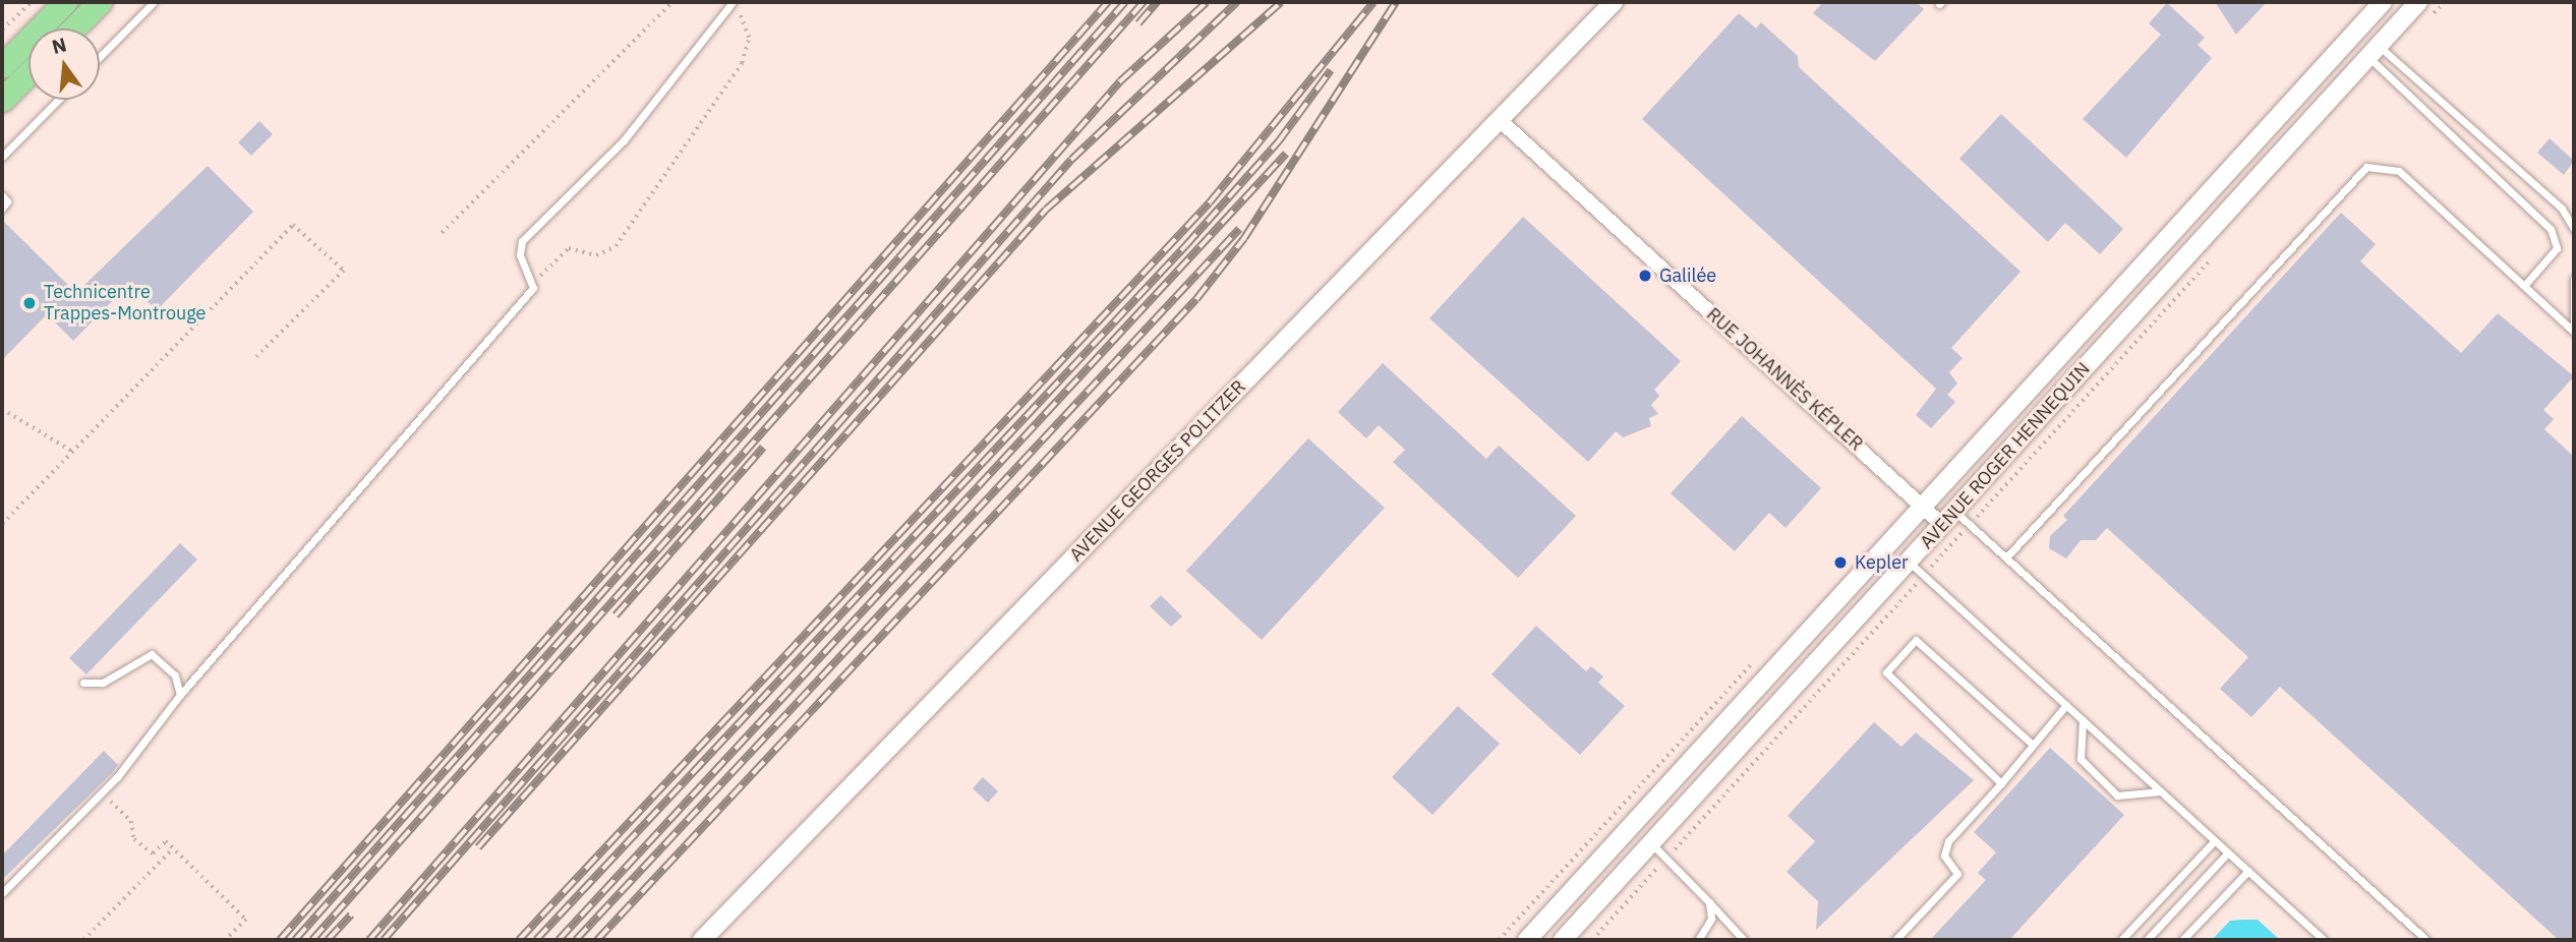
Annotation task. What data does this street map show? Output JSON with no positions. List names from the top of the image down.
{
  "streets": {
    "street": ["RUE JOHANNÈS KÉPLER", "AVENUE ROGER HENNEQUIN", "AVENUE GEORGES POLITZER"]
  },
  "crossings": [
    ["RUE JOHANNÈS KÉPLER", "AVENUE ROGER HENNEQUIN"],
    ["RUE JOHANNÈS KÉPLER", "AVENUE GEORGES POLITZER"]
  ],
  "places": ["Galilée", "Technicentre Trappes-Montrouge", "Kepler"],
  "north": "top"
}
